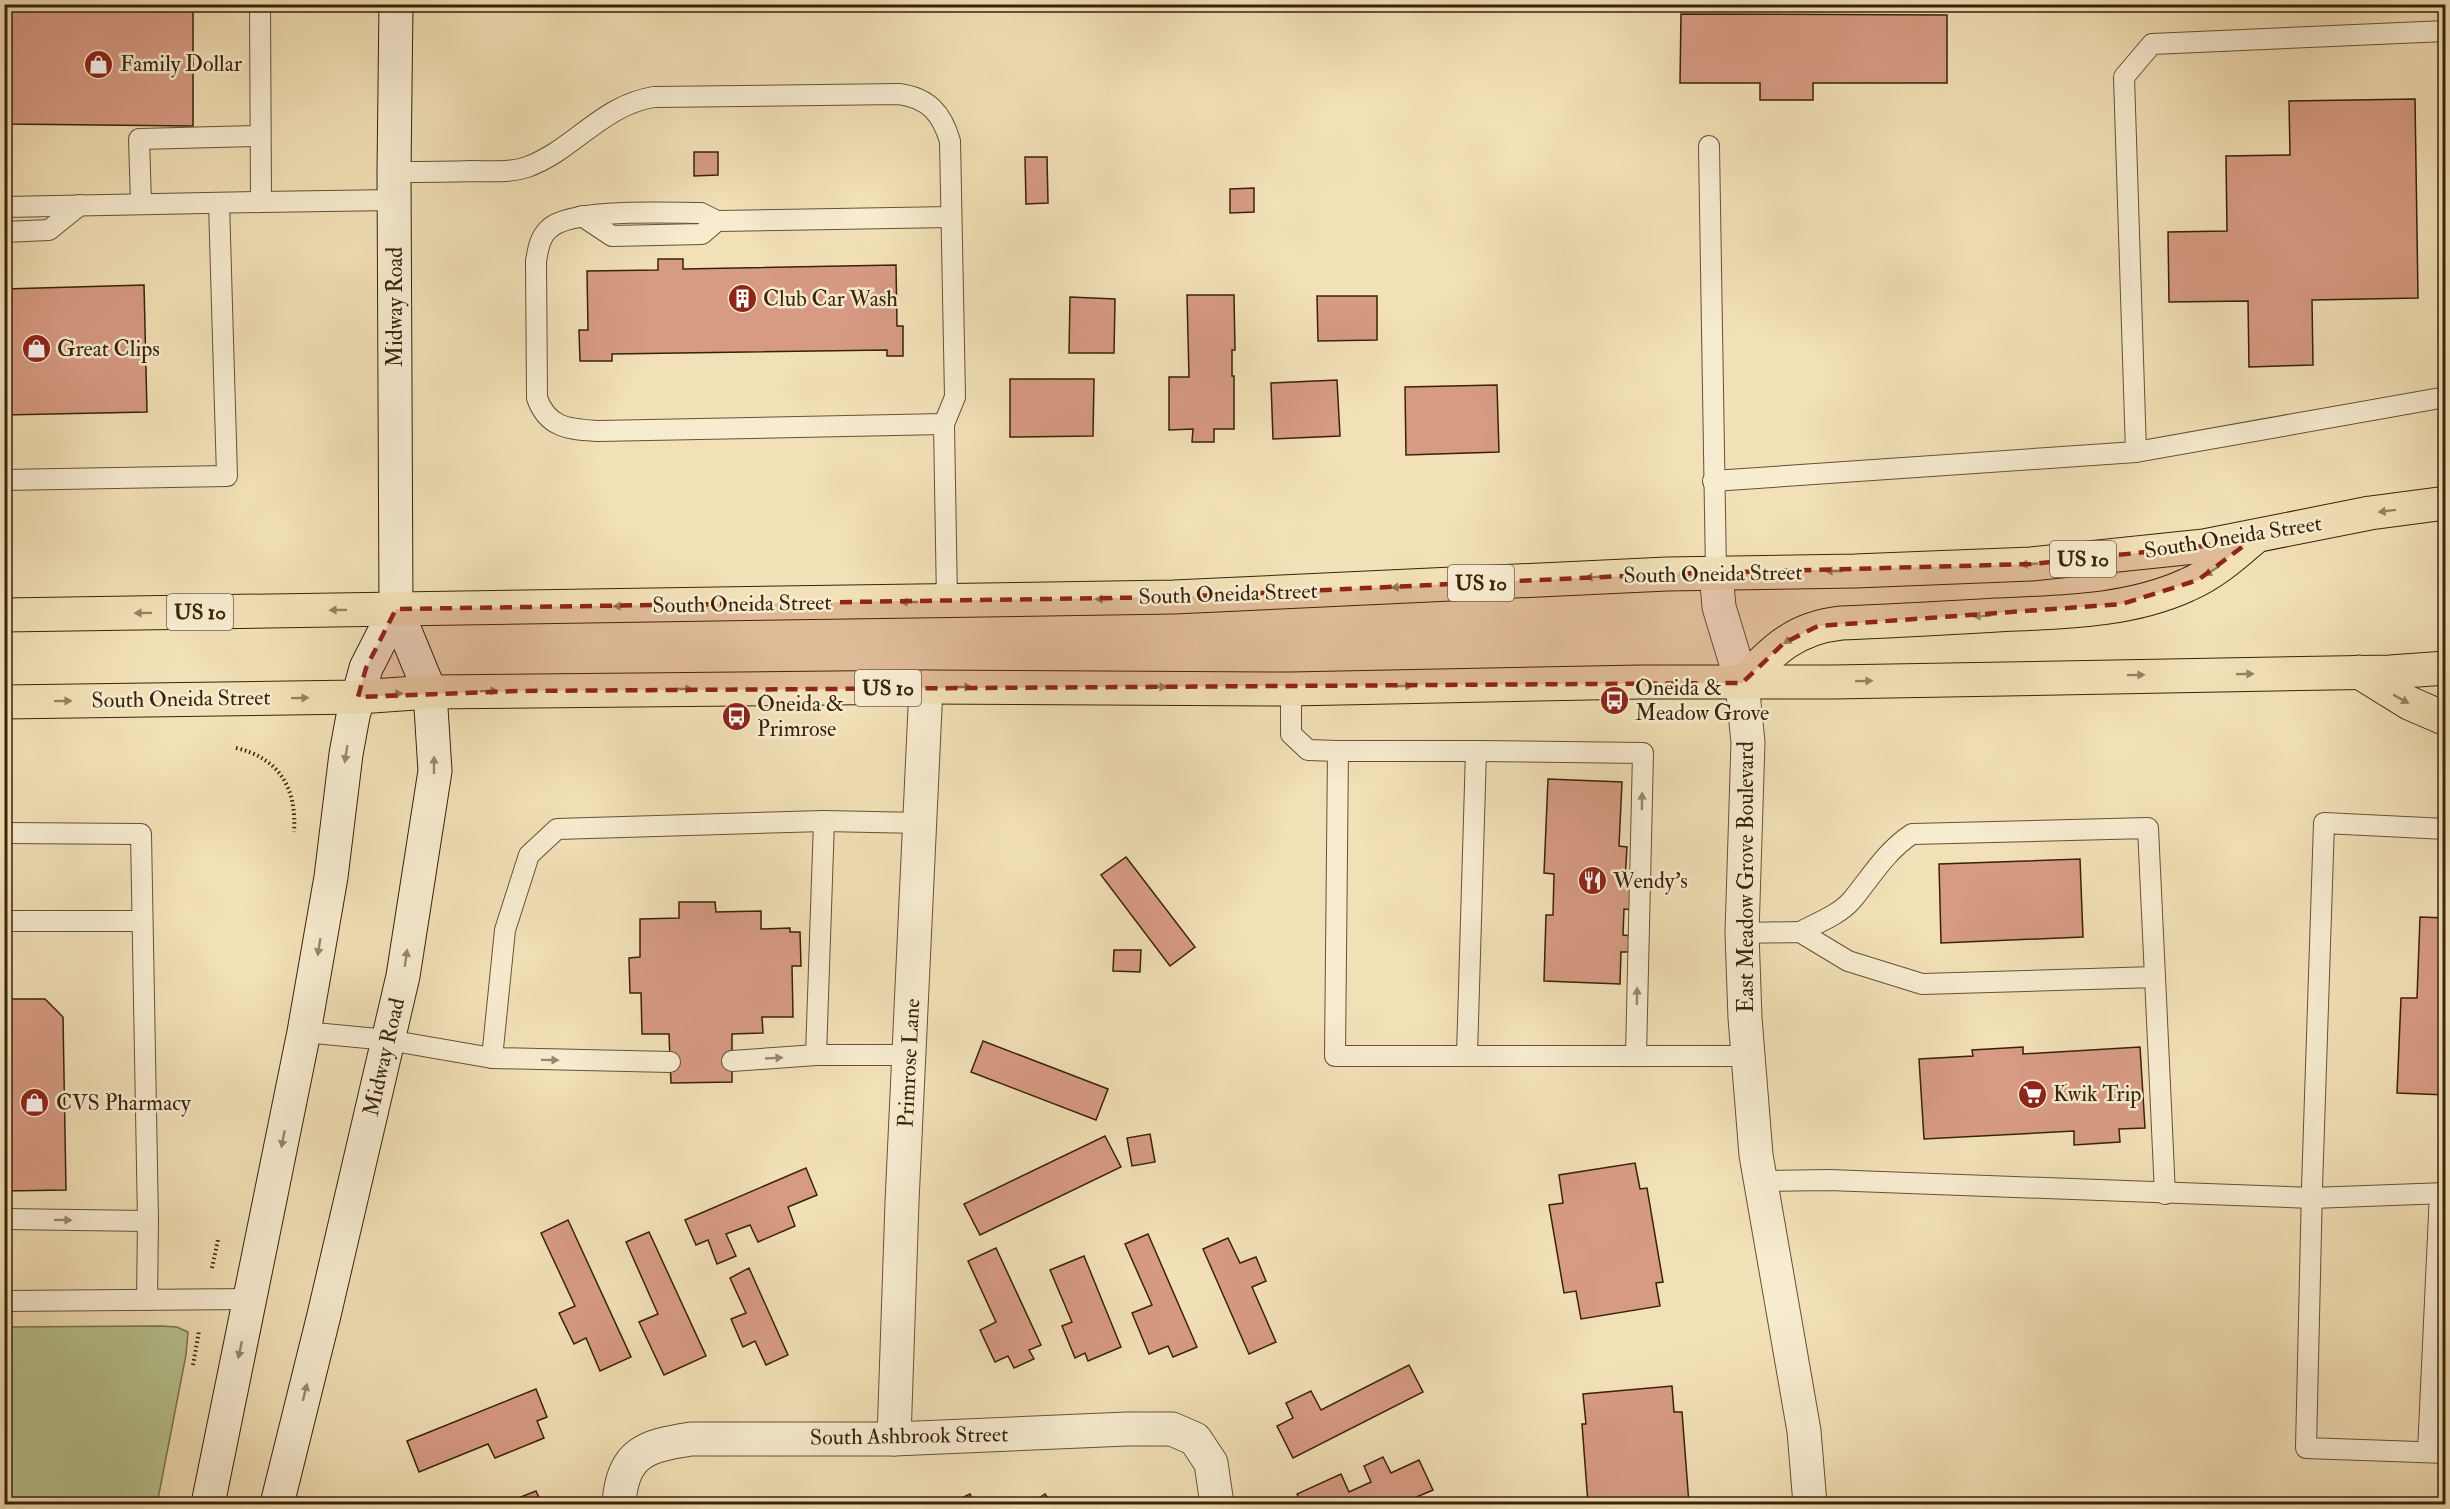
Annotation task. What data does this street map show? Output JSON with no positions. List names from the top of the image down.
{
  "streets": {
    "highway": ["South Oneida Street", "US 10"],
    "main road": [
      "Midway Road",
      "East Meadow Grove Boulevard",
      "Primrose Lane",
      "South Ashbrook Street"
    ]
  },
  "crossings": [
    ["Midway Road", "South Oneida Street"],
    ["Midway Road", "US 10"],
    ["South Oneida Street", "US 10"],
    ["South Oneida Street", "East Meadow Grove Boulevard"],
    ["US 10", "East Meadow Grove Boulevard"],
    ["US 10", "Primrose Lane"],
    ["Primrose Lane", "South Ashbrook Street"]
  ],
  "places": {
    "shop": ["Family Dollar", "Great Clips", "CVS Pharmacy"],
    "building": ["Club Car Wash"],
    "bus stop": ["Oneida & Meadow Grove", "Oneida & Primrose"],
    "restaurant": ["Wendy's"],
    "supermarket": ["Kwik Trip"]
  }
}
